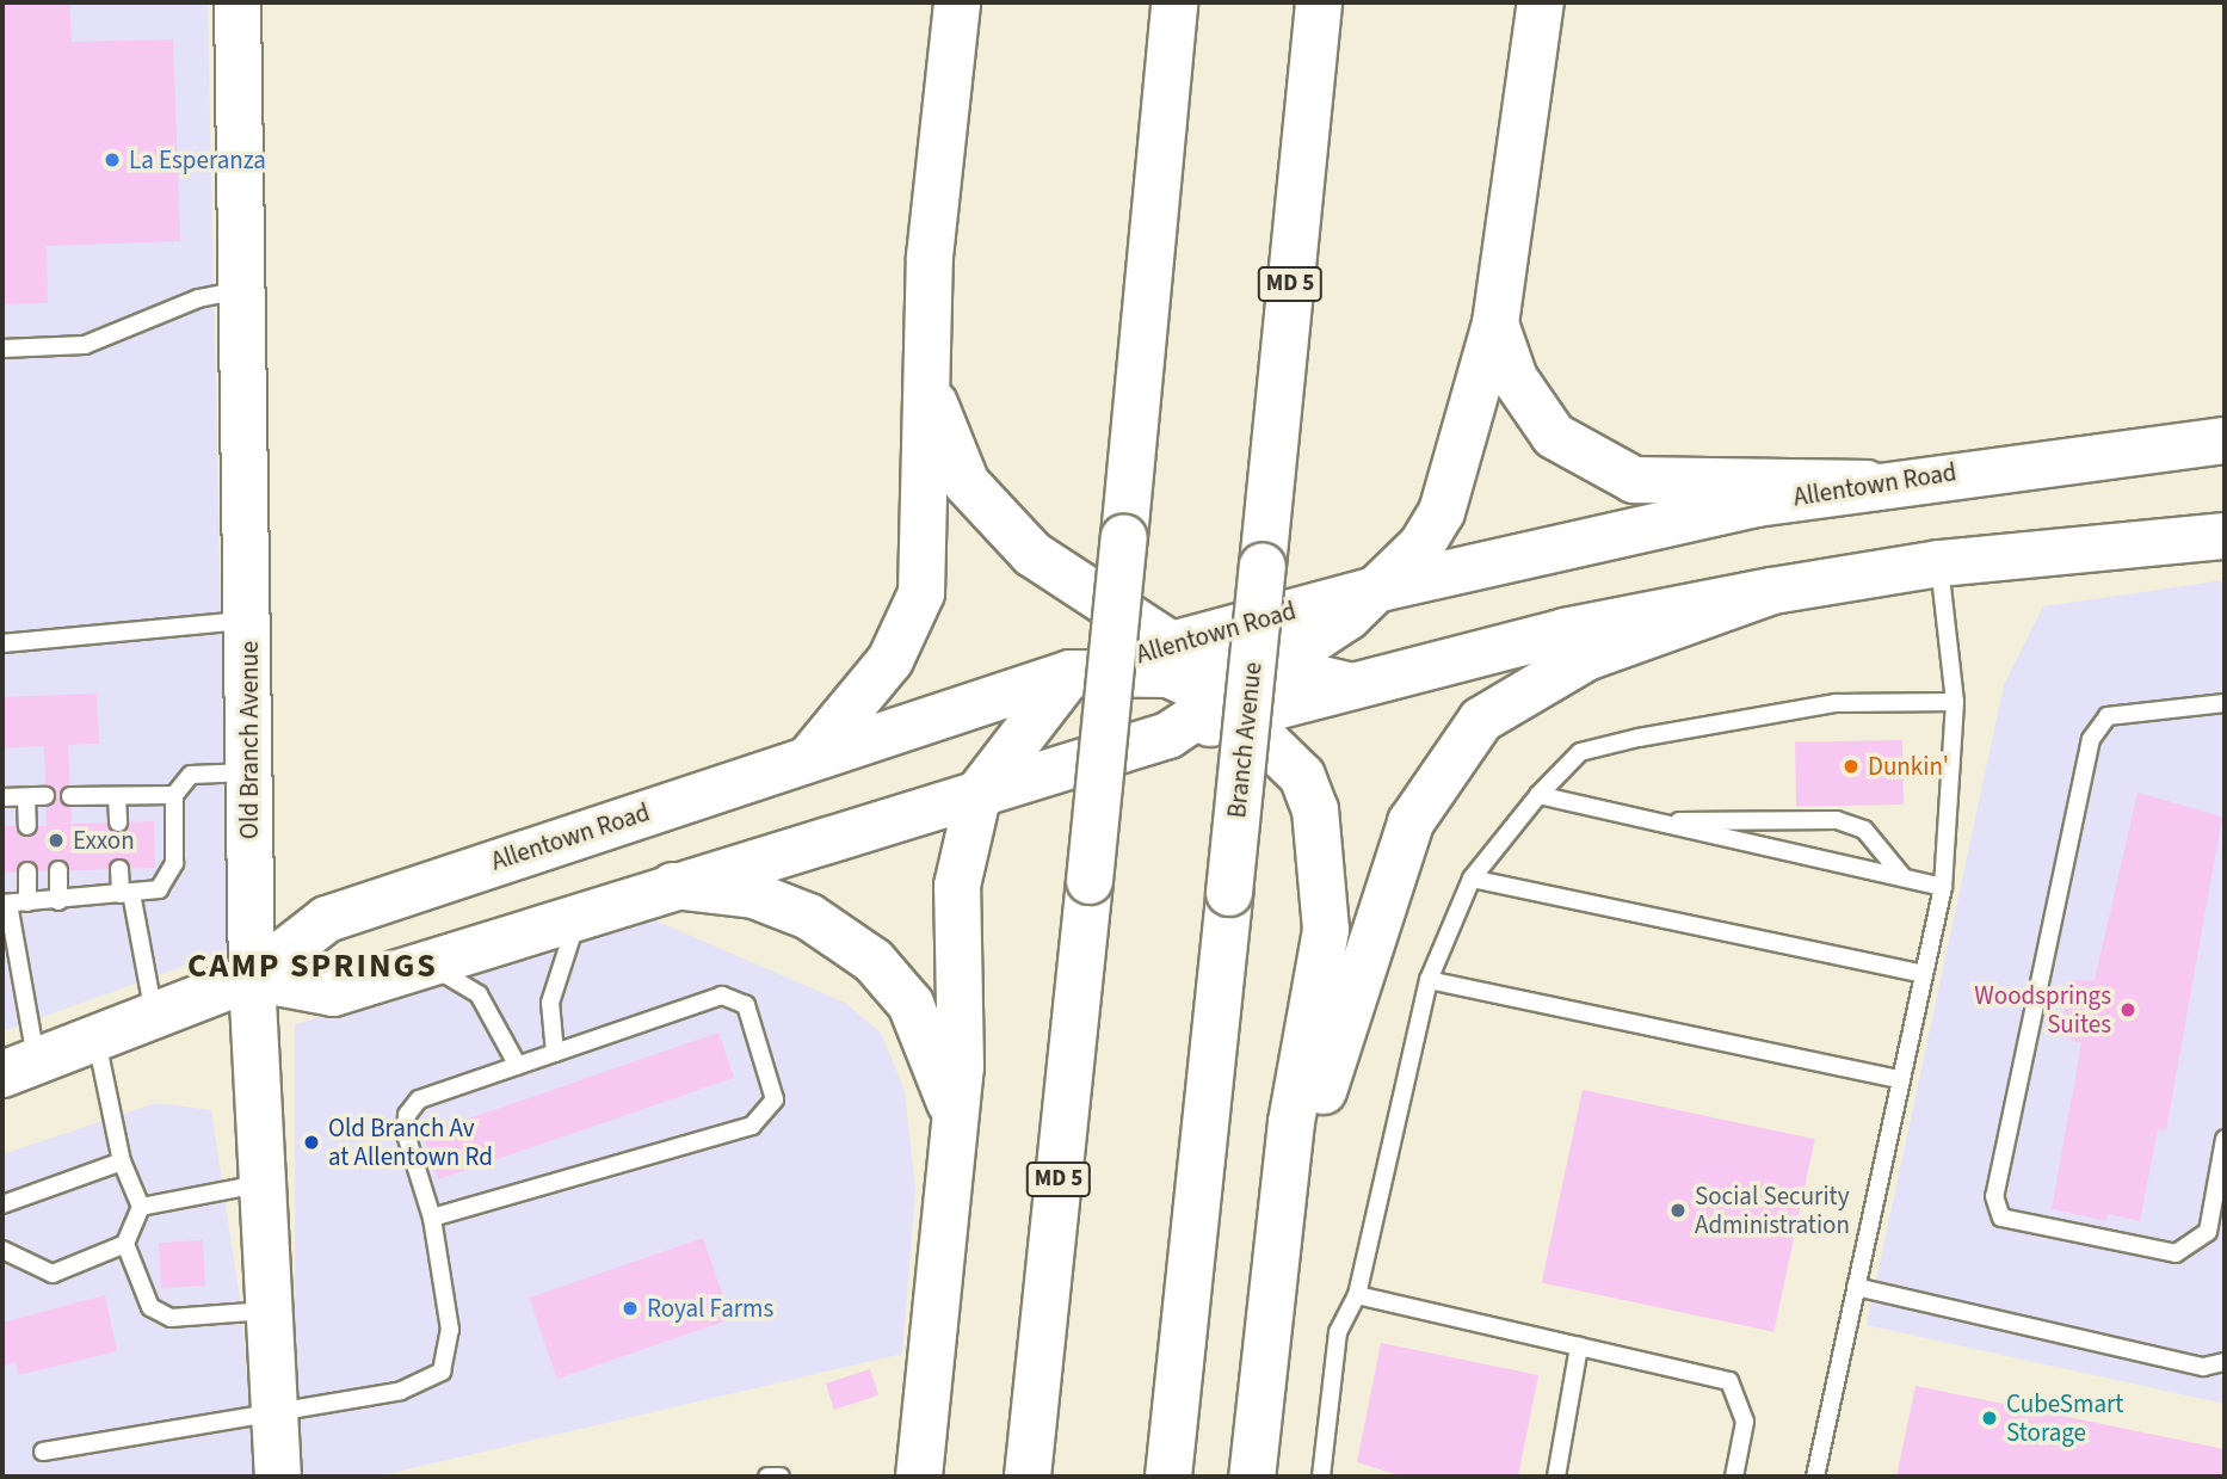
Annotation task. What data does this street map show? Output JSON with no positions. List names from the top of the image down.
{
  "streets": {
    "main road": [
      "MD 5",
      "Allentown Road",
      "Old Branch Avenue",
      "Branch Avenue"
    ]
  },
  "crossings": [
    ["Allentown Road", "Old Branch Avenue"]
  ],
  "districts": ["CAMP SPRINGS"],
  "places": [
    "La Esperanza",
    "Dunkin'",
    "Exxon",
    "Woodsprings Suites",
    "Old Branch Av at Allentown Rd",
    "Social Security Administration",
    "Royal Farms",
    "CubeSmart Storage"
  ]
}
